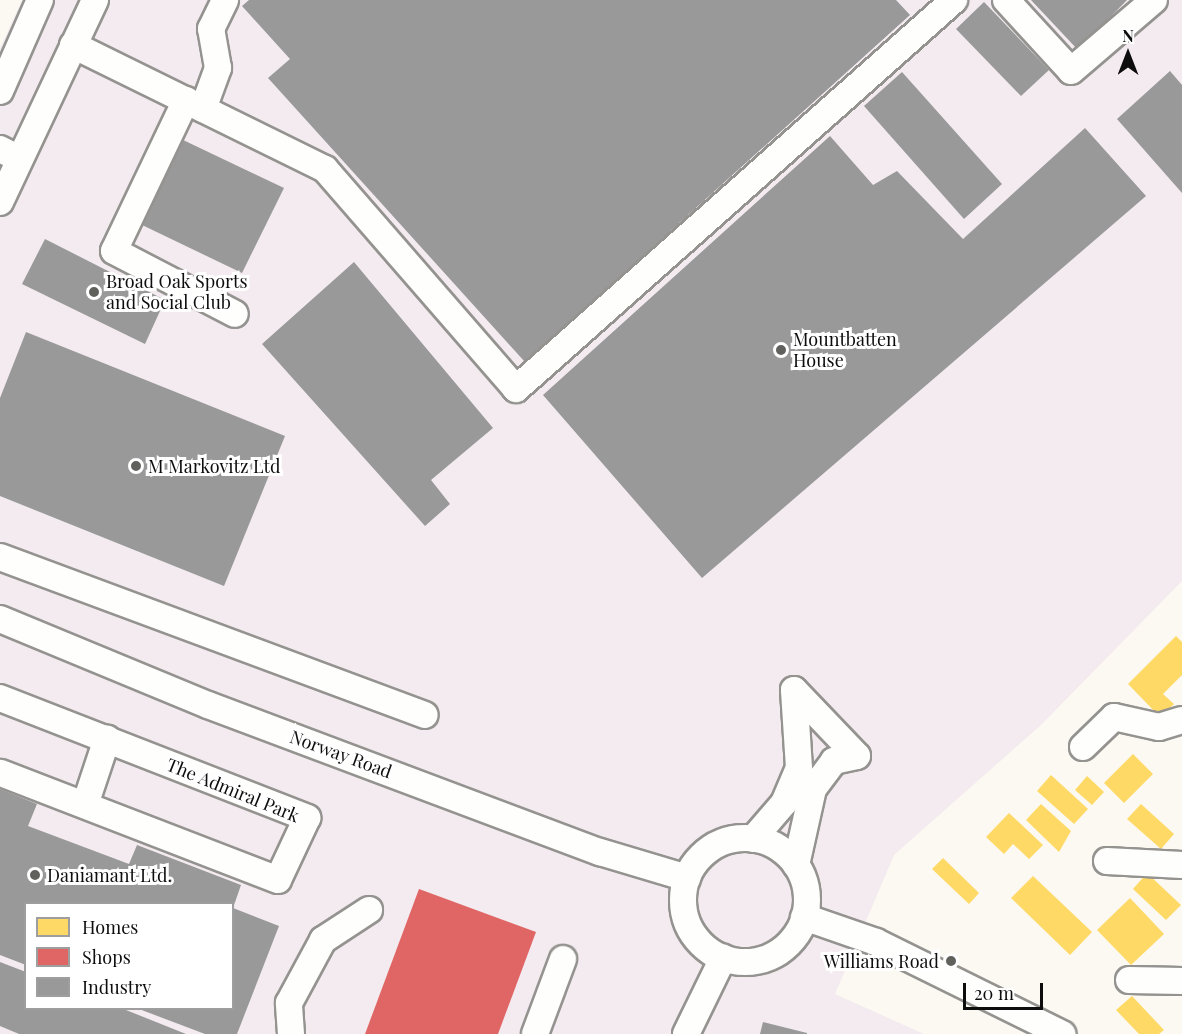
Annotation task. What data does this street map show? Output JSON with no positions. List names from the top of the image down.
{
  "streets": {
    "street": ["Norway Road", "The Admiral Park"]
  },
  "places": [
    "Broad Oak Sports and Social Club",
    "Mountbatten House",
    "M Markovitz Ltd",
    "Daniamant Ltd.",
    "Williams Road"
  ],
  "legend": ["Homes", "Shops", "Industry"],
  "scale_bar": "20 m",
  "north": "top"
}
